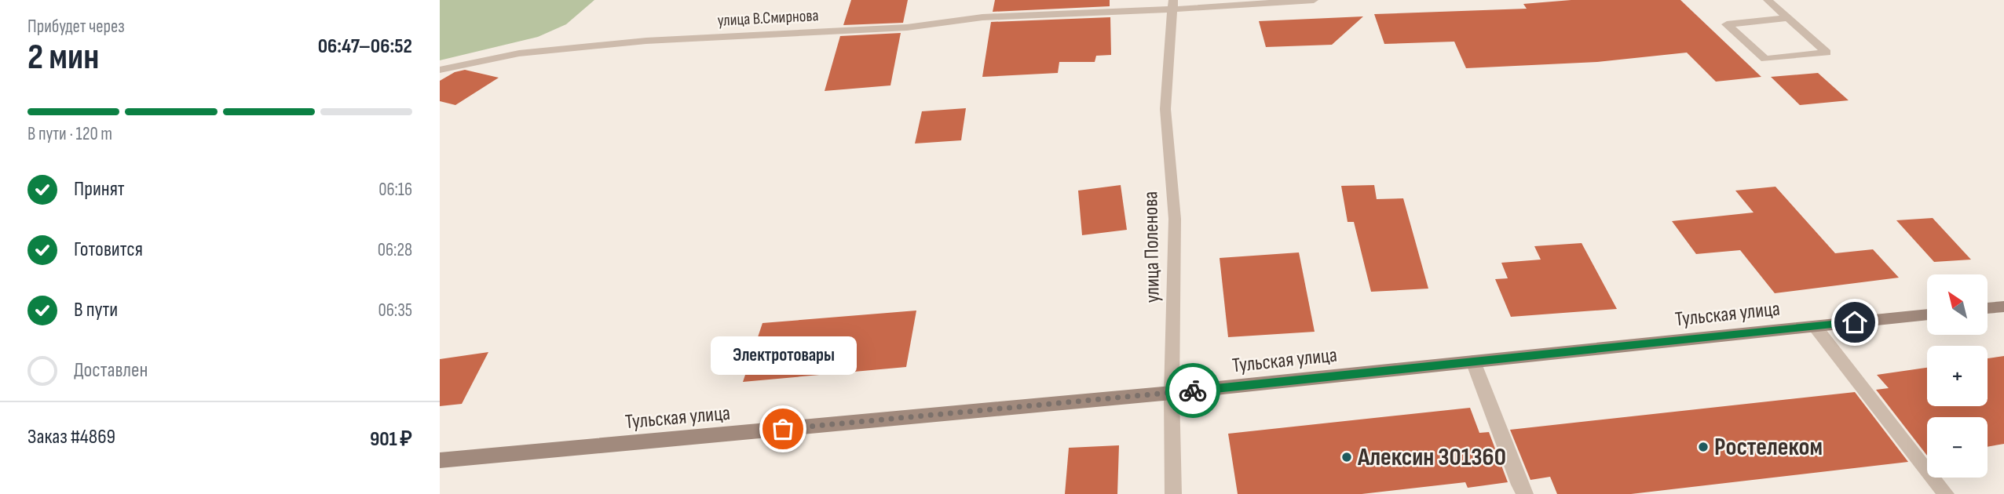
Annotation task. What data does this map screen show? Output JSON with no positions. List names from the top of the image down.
{
  "streets": {
    "main road": ["Тульская улица"],
    "street": ["улица В.Смирнова", "улица Поленова"]
  },
  "crossings": [
    ["улица В.Смирнова", "улица Поленова"],
    ["улица Поленова", "Тульская улица"]
  ],
  "places": ["Электротовары", "Ростелеком", "Алексин 301360"],
  "north": "top left",
  "page": {
    "heading": ["2 мин", "Прибудет через", "06:47–06:52"],
    "panel": ["Заказ #4869", "901 ₽"],
    "bar": "В пути · 120 m",
    "list": [
      ["Принят", "06:16"],
      ["Готовится", "06:28"],
      ["В пути", "06:35"],
      "Доставлен"
    ],
    "map_buttons": ["+", "−"],
    "bubble": "Электротовары"
  }
}
